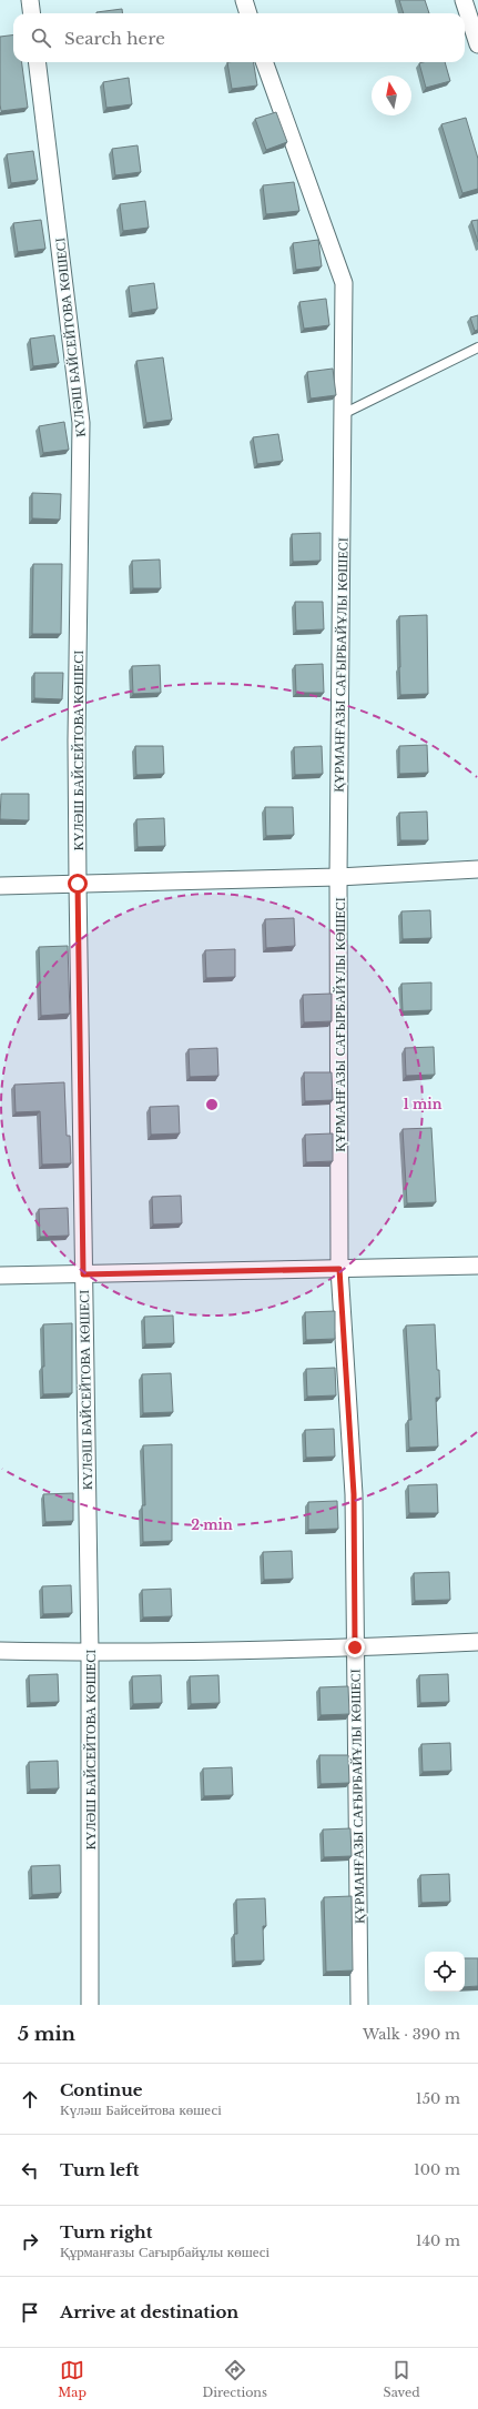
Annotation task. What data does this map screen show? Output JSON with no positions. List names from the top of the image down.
{
  "streets": {
    "street": ["КҮЛӘШ БАЙСЕЙТОВА КӨШЕСІ", "ҚҰРМАНҒАЗЫ САҒЫРБАЙҰЛЫ КӨШЕСІ"]
  },
  "north": "top",
  "page": {
    "search": "Search here",
    "heading": ["5 min", "Walk · 390 m"],
    "list": [
      ["Continue", "Күләш Байсейтова көшесі", "150 m"],
      ["Turn left", "100 m"],
      ["Turn right", "Құрманғазы Сағырбайұлы көшесі", "140 m"],
      "Arrive at destination"
    ],
    "nav": ["Map", "Directions", "Saved"]
  },
  "rings": ["1 min", "2 min"]
}
